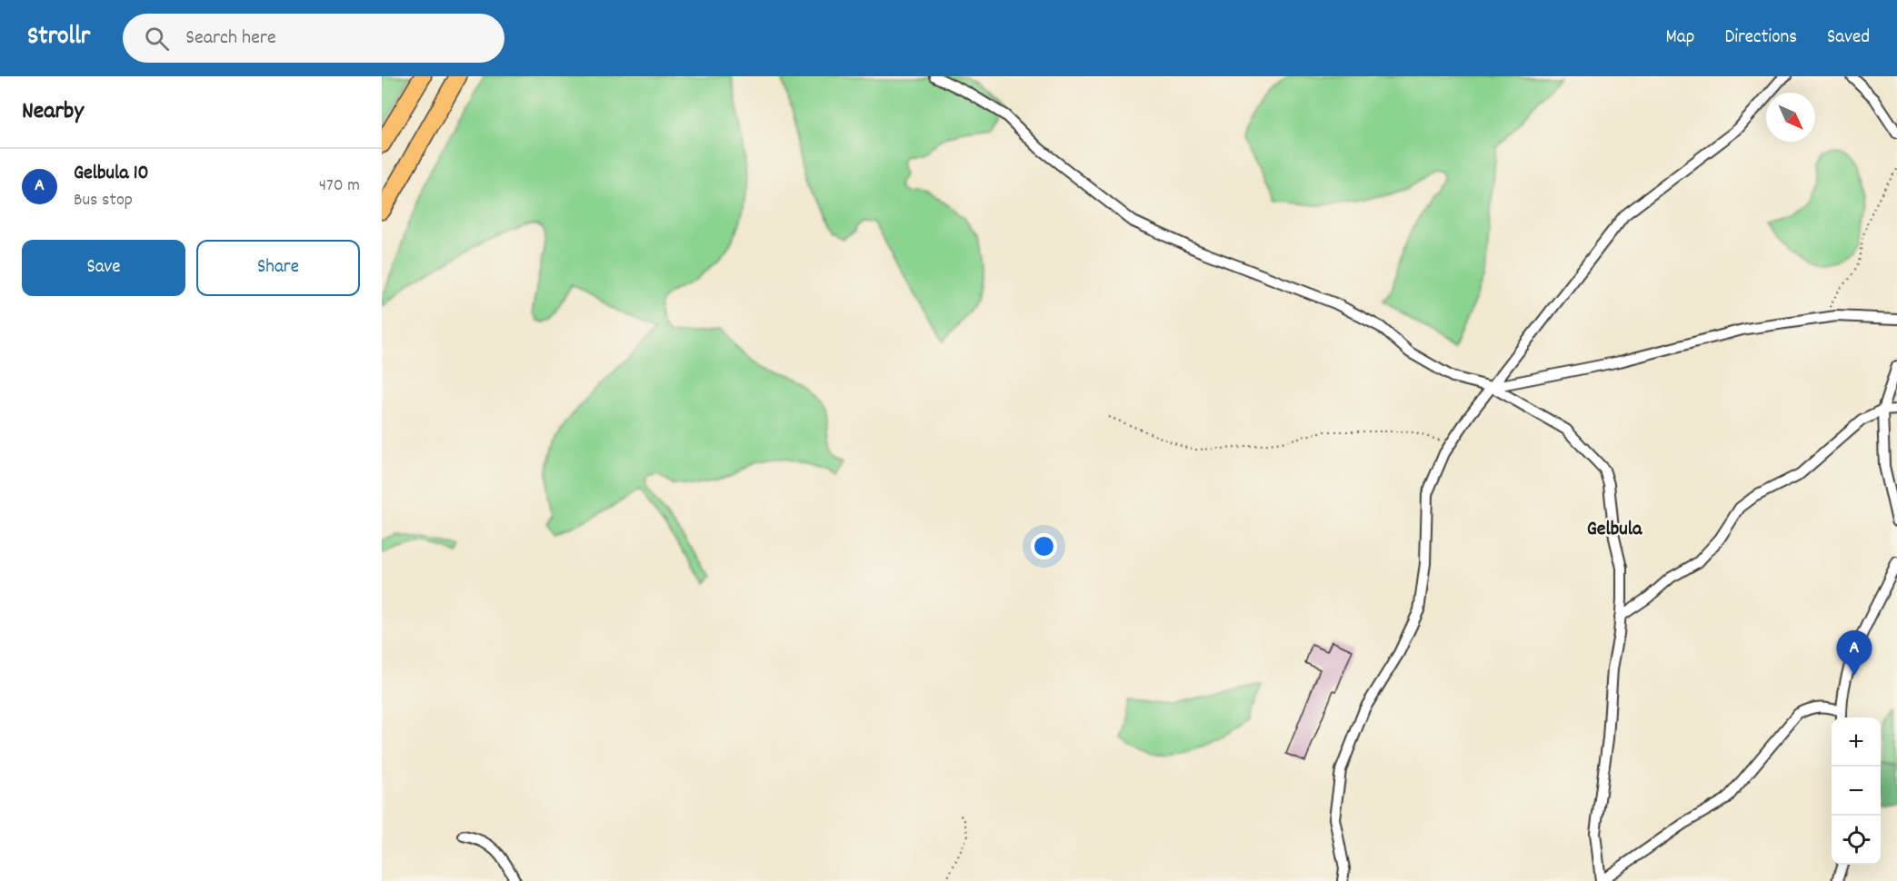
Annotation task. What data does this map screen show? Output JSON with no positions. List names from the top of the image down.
{
  "districts": ["Gelbula"],
  "north": "bottom right",
  "page": {
    "header": "Strollr",
    "search": "Search here",
    "nav": ["Map", "Directions", "Saved"],
    "heading": "Nearby",
    "list": [
      {
        "mark": "A",
        "name": "Gelbula 10",
        "note": "Bus stop",
        "value": "470 m"
      }
    ],
    "buttons": ["Save", "Share"],
    "pins": "A",
    "map_buttons": ["+", "−"]
  }
}
